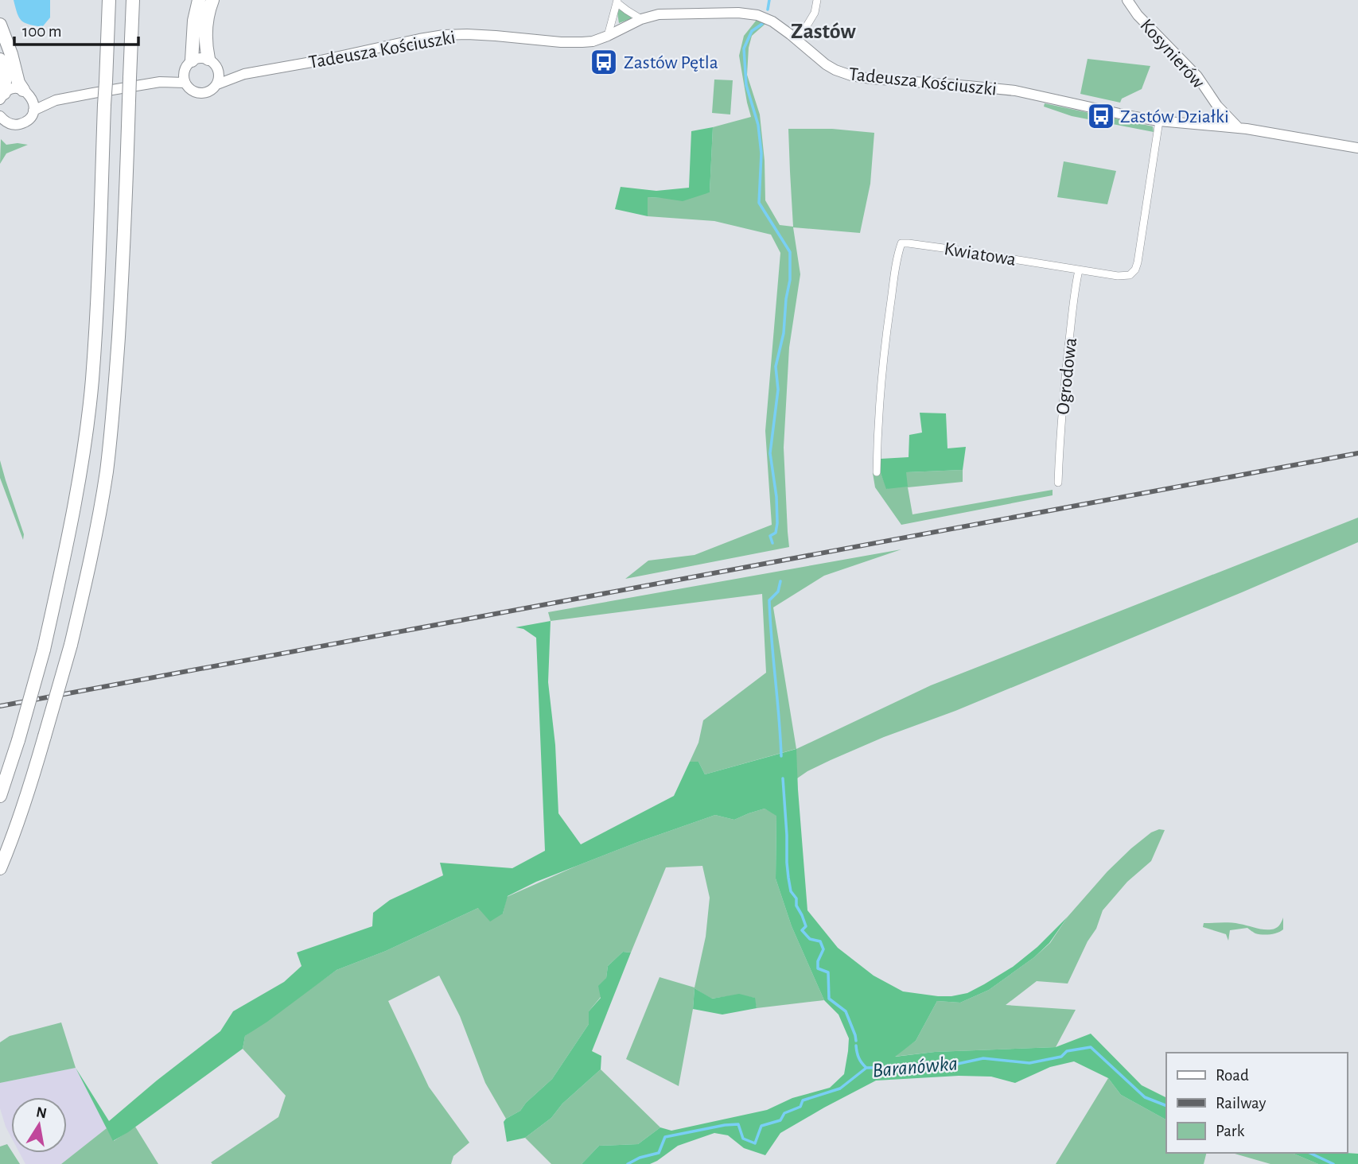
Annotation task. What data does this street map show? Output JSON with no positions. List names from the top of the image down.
{
  "streets": {
    "street": [
      "Tadeusza Kościuszki",
      "Kosynierów",
      "Kwiatowa",
      "Ogrodowa"
    ]
  },
  "crossings": [
    ["Tadeusza Kościuszki", "Kosynierów"],
    ["Tadeusza Kościuszki", "Kwiatowa"],
    ["Kwiatowa", "Ogrodowa"]
  ],
  "districts": ["Zastów"],
  "water": ["Baranówka"],
  "places": {
    "bus stop": ["Zastów Pętla", "Zastów Działki"]
  },
  "legend": ["Road", "Railway", "Park"],
  "scale_bar": "100 m",
  "north": "top"
}
